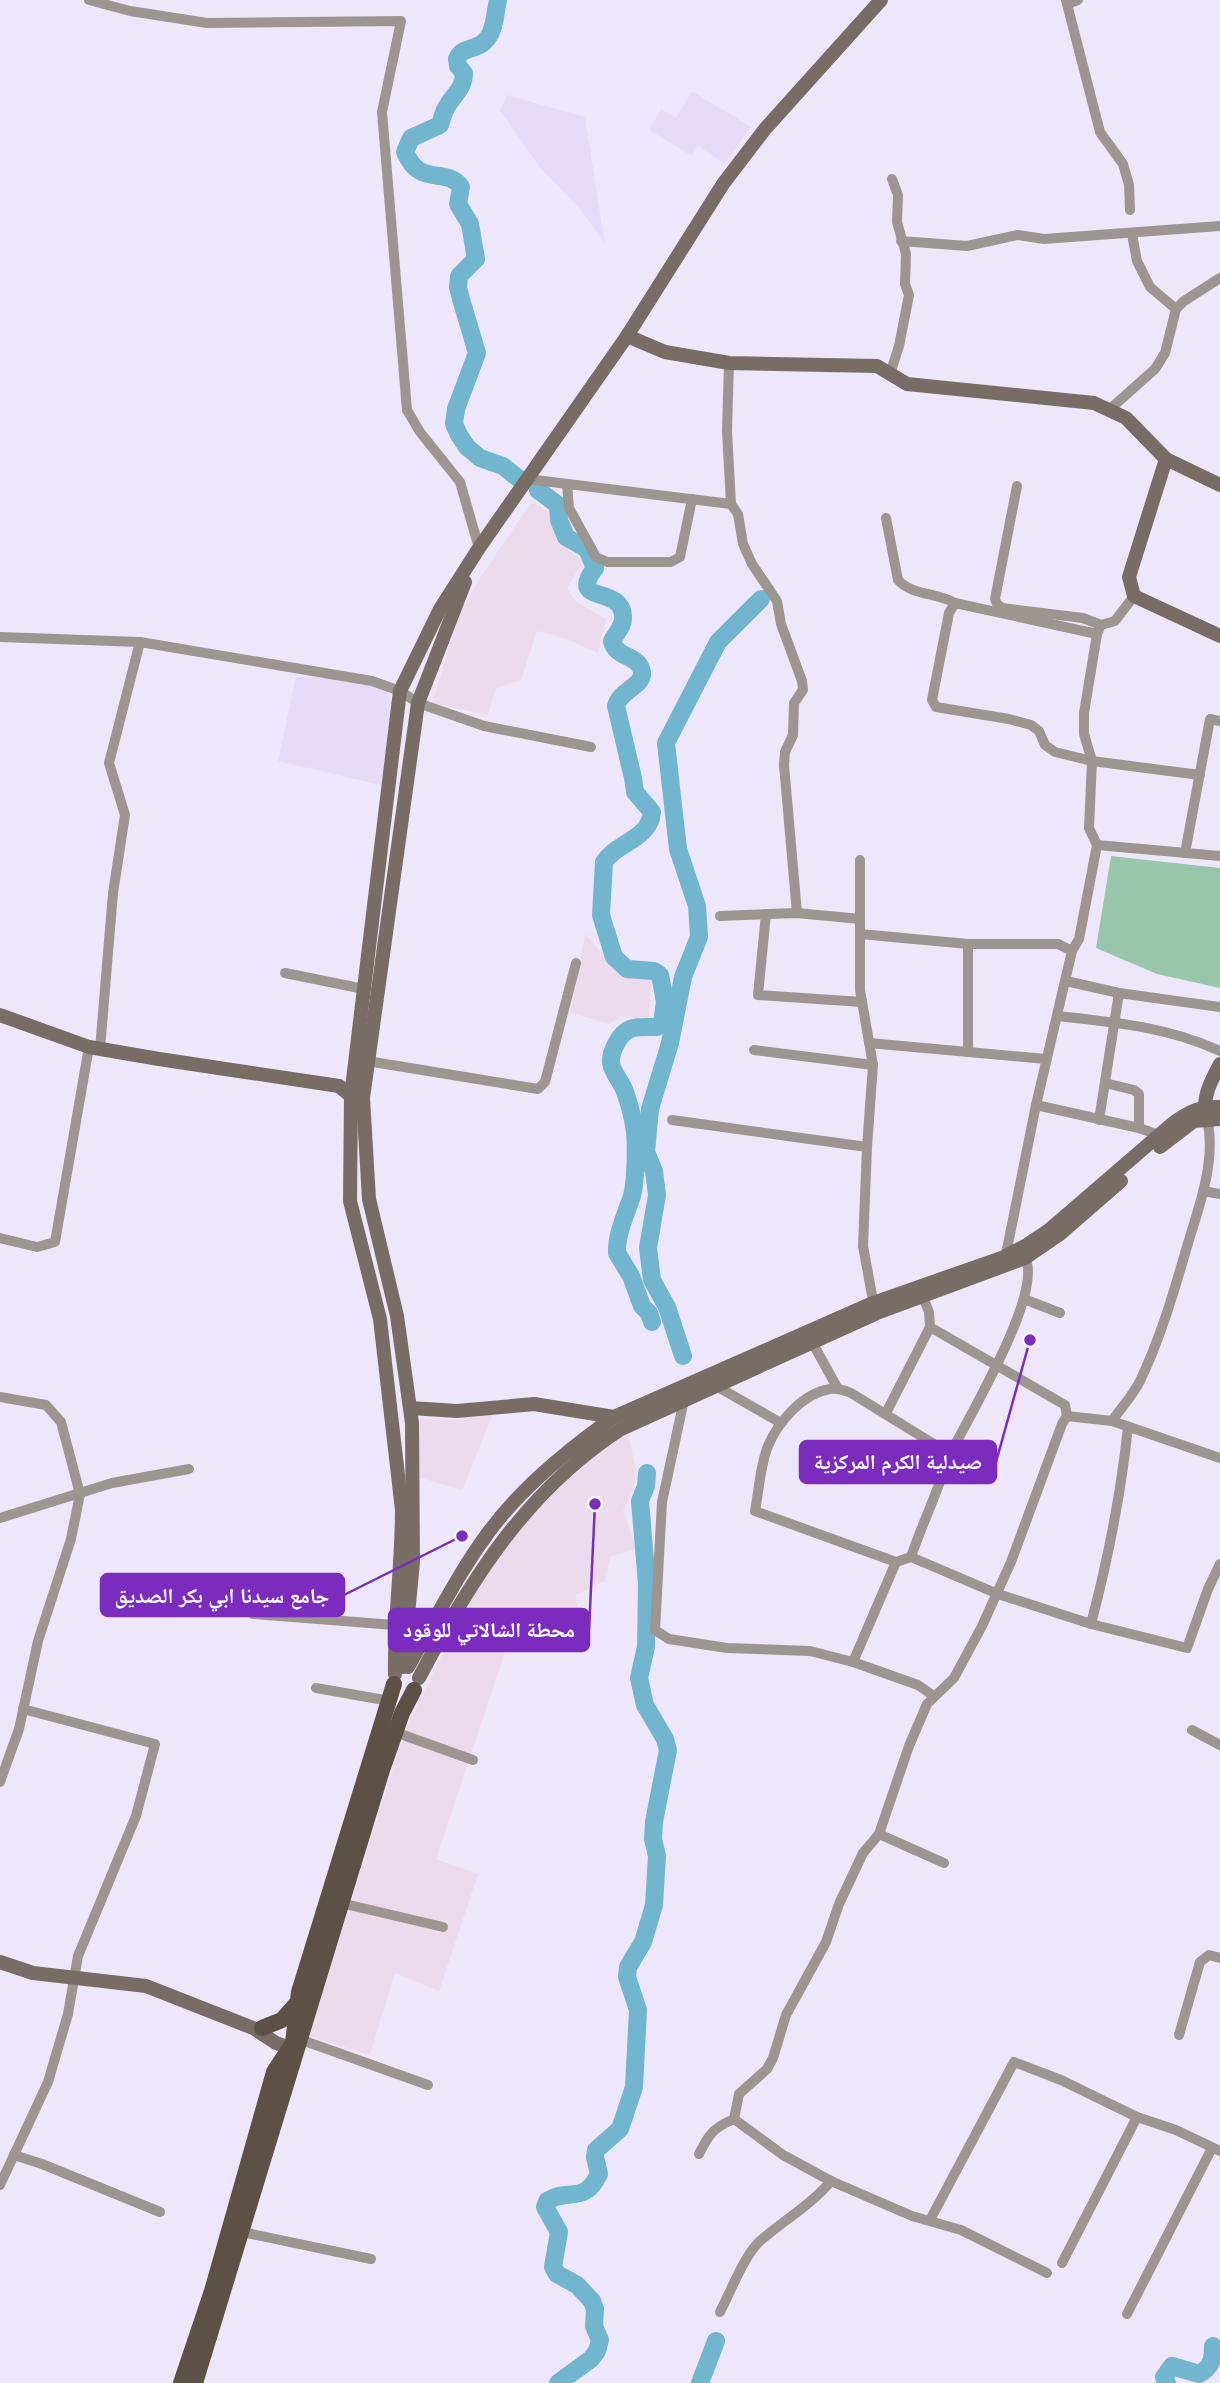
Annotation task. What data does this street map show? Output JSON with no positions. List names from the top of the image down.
{
  "places": ["صيدلية الكرم المركزية", "محطة الشالاتي للوقود", "جامع سيدنا ابي بكر الصديق"]
}
